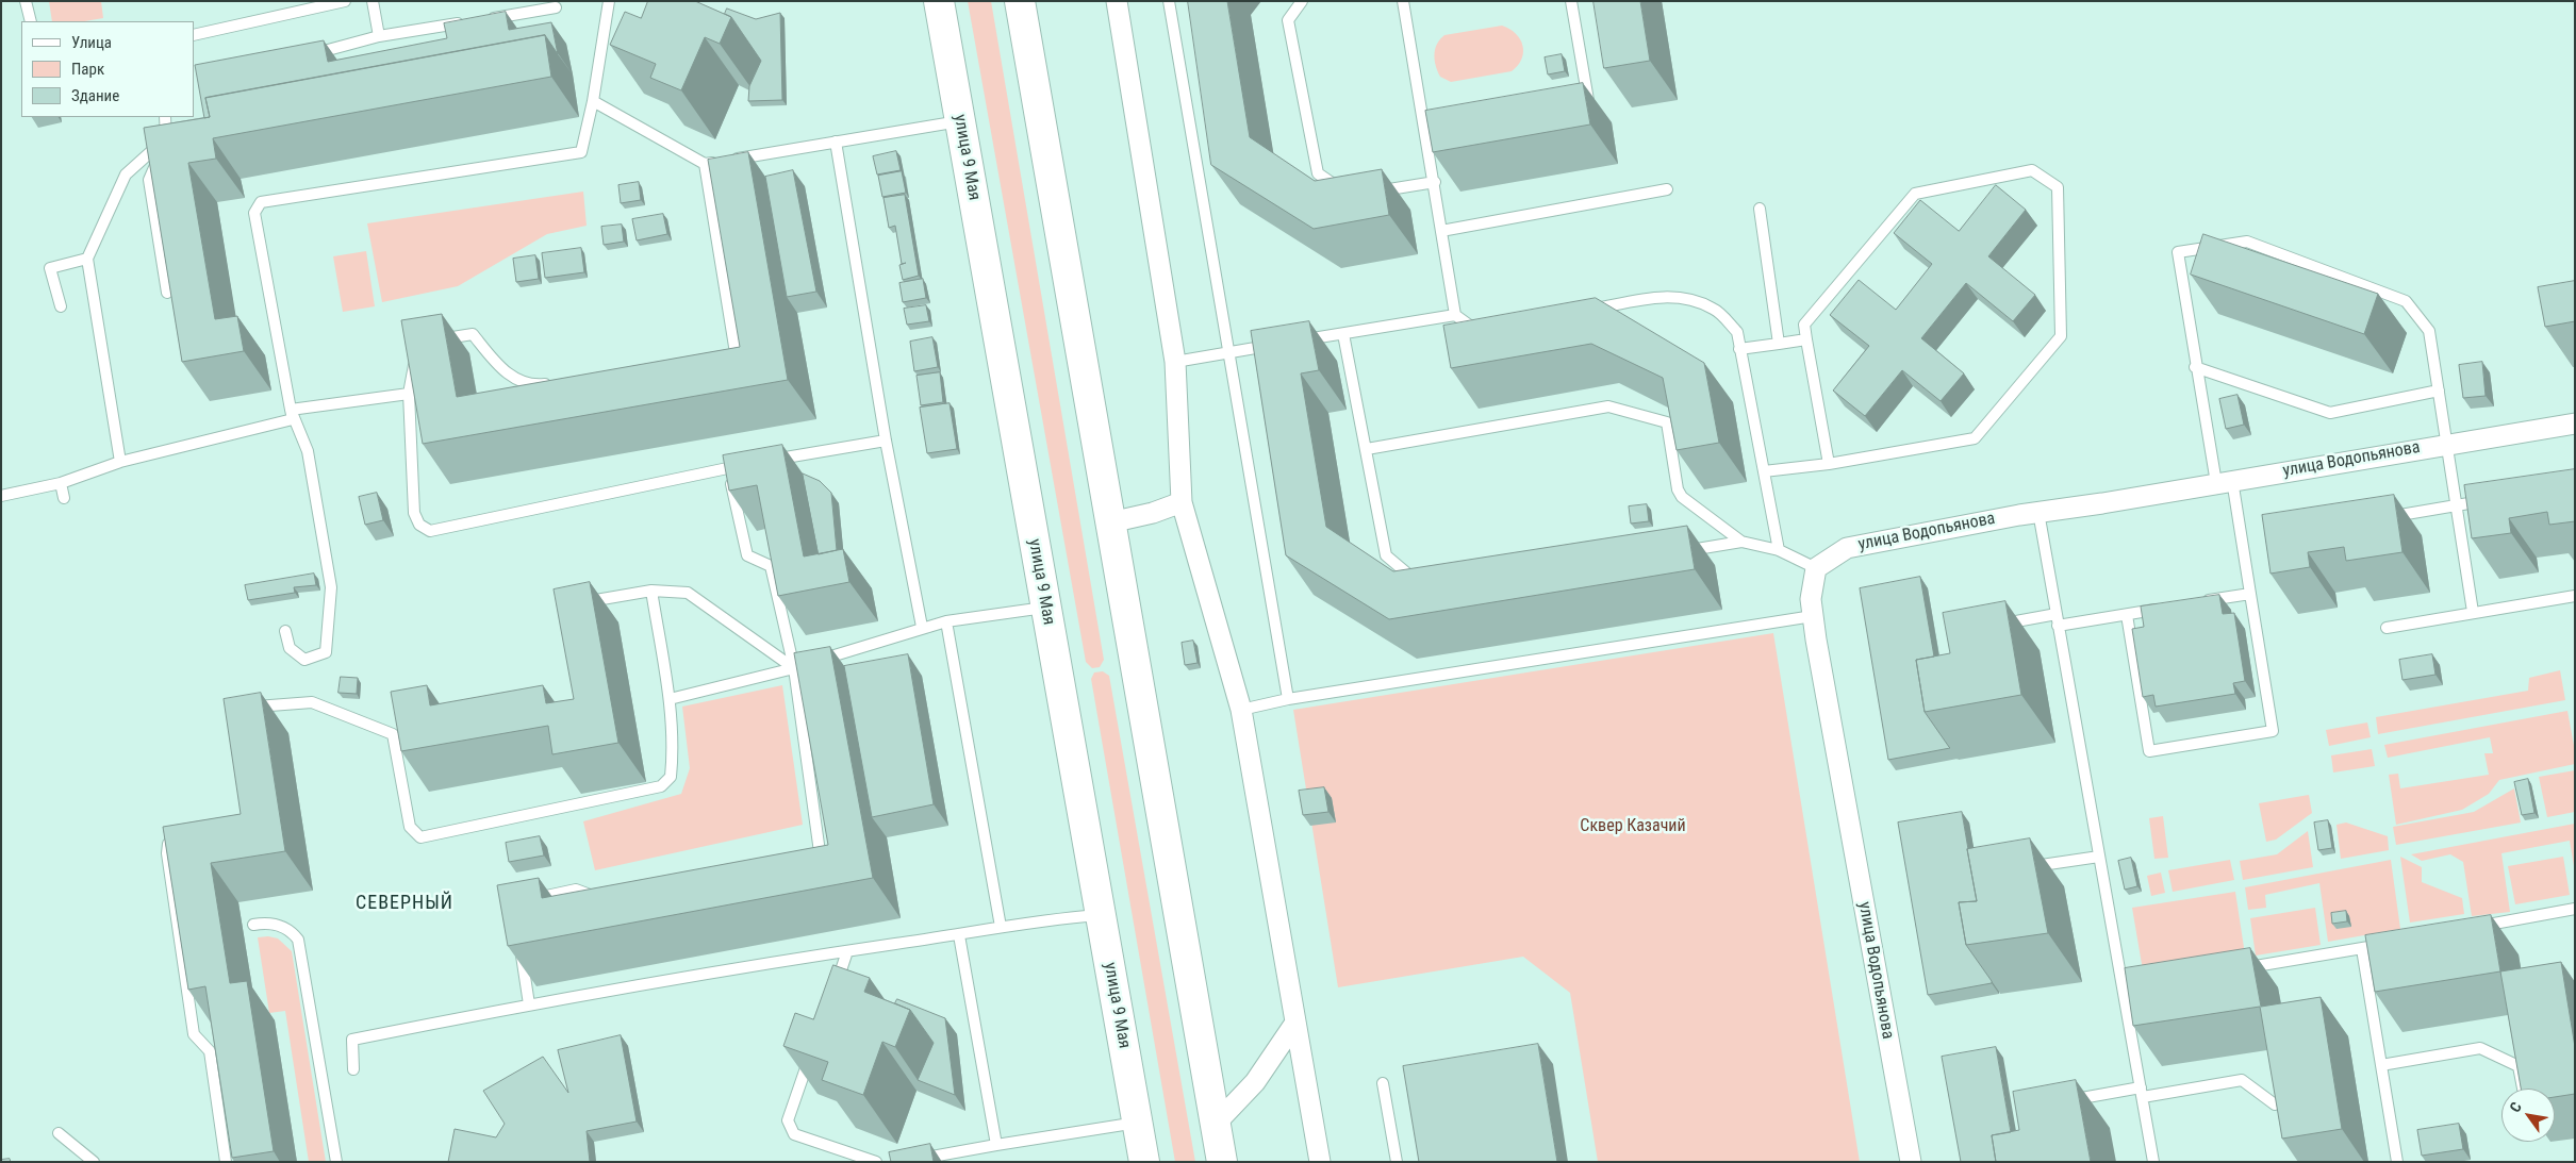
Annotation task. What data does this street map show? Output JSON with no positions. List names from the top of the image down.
{
  "streets": {
    "main road": ["улица 9 Мая"],
    "street": ["улица Водопьянова"]
  },
  "districts": ["СЕВЕРНЫЙ"],
  "parks": ["Сквер Казачий"],
  "legend": ["Улица", "Парк", "Здание"],
  "north": "top left"
}
